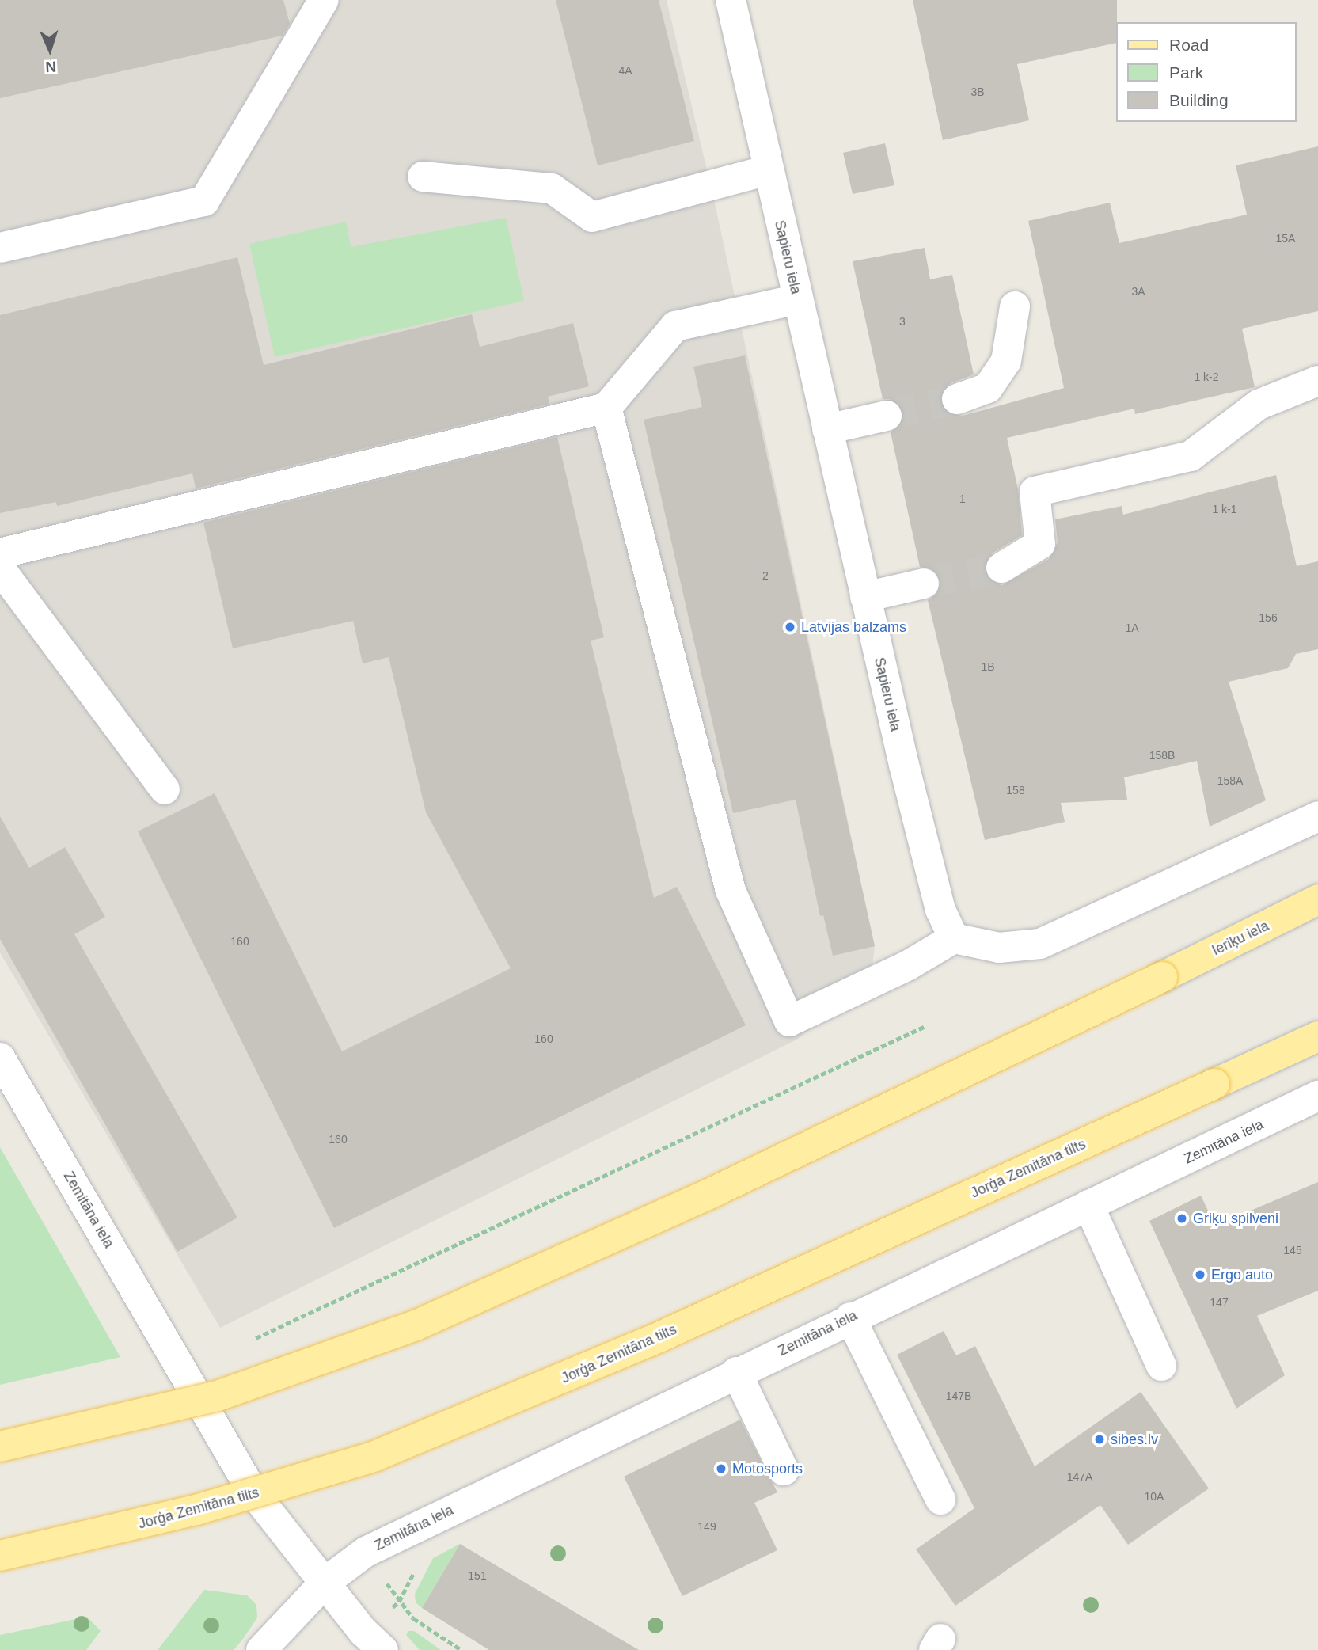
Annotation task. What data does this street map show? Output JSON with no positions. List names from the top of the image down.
{
  "streets": {
    "main road": ["Ieriķu iela", "Jorģa Zemitāna tilts"],
    "street": ["Sapieru iela", "Zemitāna iela"]
  },
  "places": [
    "Latvijas balzams",
    "Griķu spilveni",
    "Ergo auto",
    "sibes.lv",
    "Motosports"
  ],
  "house_numbers": [
    "4A",
    "3B",
    "15A",
    "3A",
    "3",
    "1 k-2",
    "1",
    "1 k-1",
    "2",
    "156",
    "1A",
    "1B",
    "158B",
    "158A",
    "158",
    "160",
    "160",
    "160",
    "145",
    "147",
    "147B",
    "147A",
    "10A",
    "149",
    "151"
  ],
  "legend": ["Road", "Park", "Building"],
  "north": "bottom"
}
